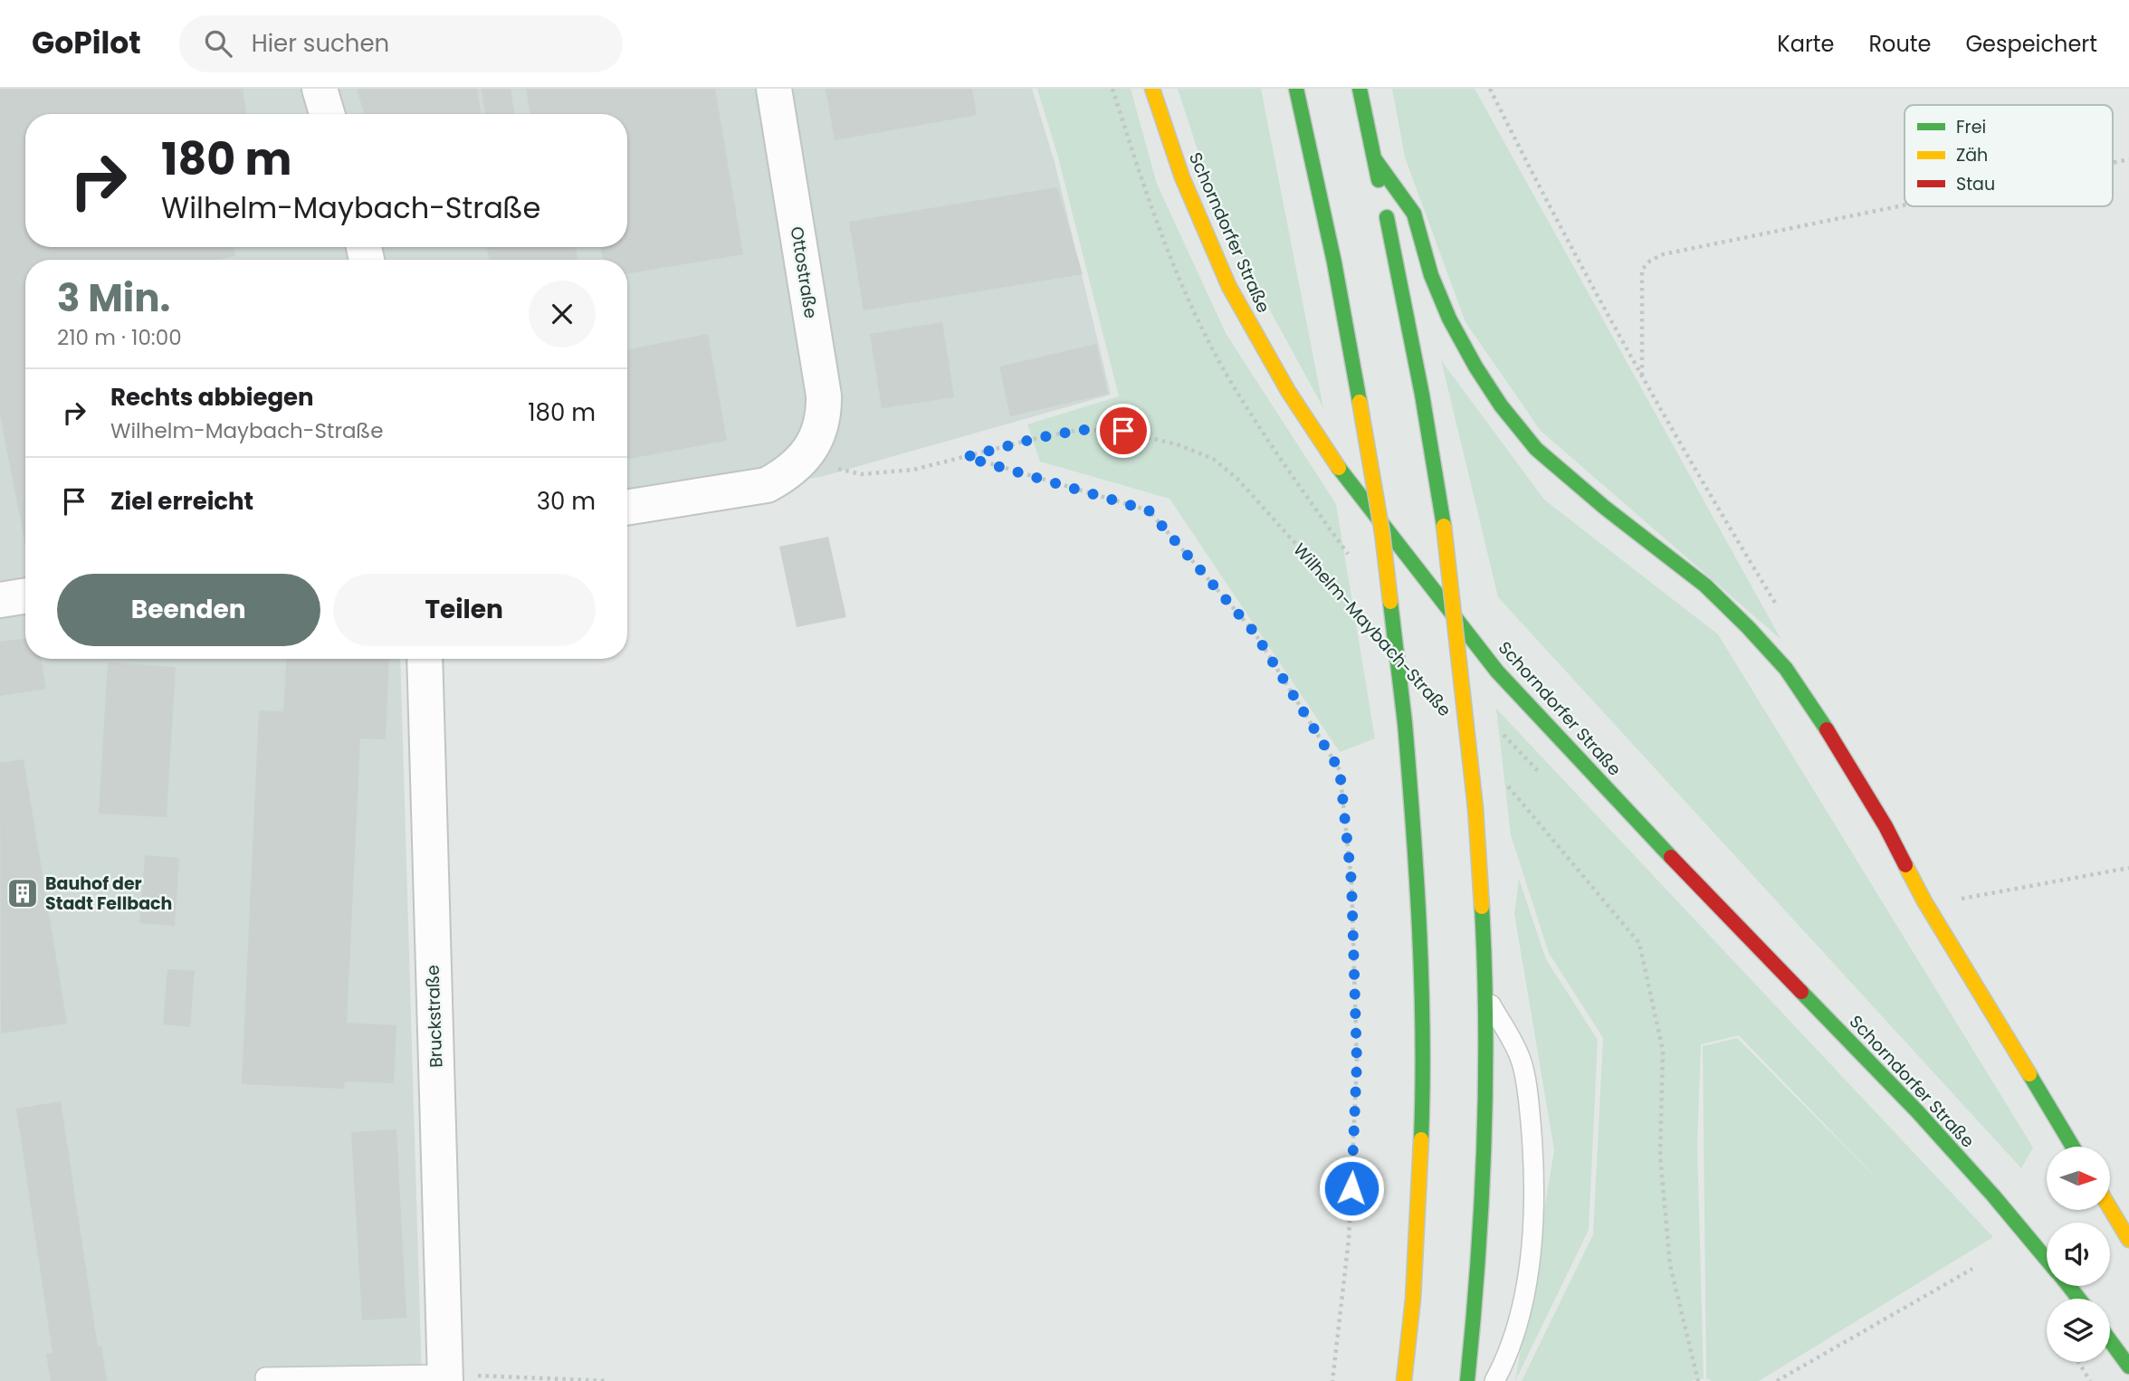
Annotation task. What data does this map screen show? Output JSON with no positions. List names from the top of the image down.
{
  "streets": {
    "main road": ["Schorndorfer Straße"],
    "street": ["Ottostraße", "Bruckstraße"],
    "path": ["Wilhelm-Maybach-Straße"]
  },
  "crossings": [
    ["Ottostraße", "Wilhelm-Maybach-Straße"]
  ],
  "places": {
    "building": ["Bauhof der Stadt Fellbach"]
  },
  "legend": ["Frei", "Zäh", "Stau"],
  "north": "right",
  "page": {
    "header": "GoPilot",
    "search": "Hier suchen",
    "nav": ["Karte", "Route", "Gespeichert"],
    "turn": ["180 m", "Wilhelm-Maybach-Straße"],
    "heading": ["3 Min.", "210 m · 10:00"],
    "list": [
      {
        "name": "Rechts abbiegen",
        "note": "Wilhelm-Maybach-Straße",
        "value": "180 m"
      },
      {
        "name": "Ziel erreicht",
        "value": "30 m"
      }
    ],
    "buttons": ["Beenden", "Teilen"]
  }
}
